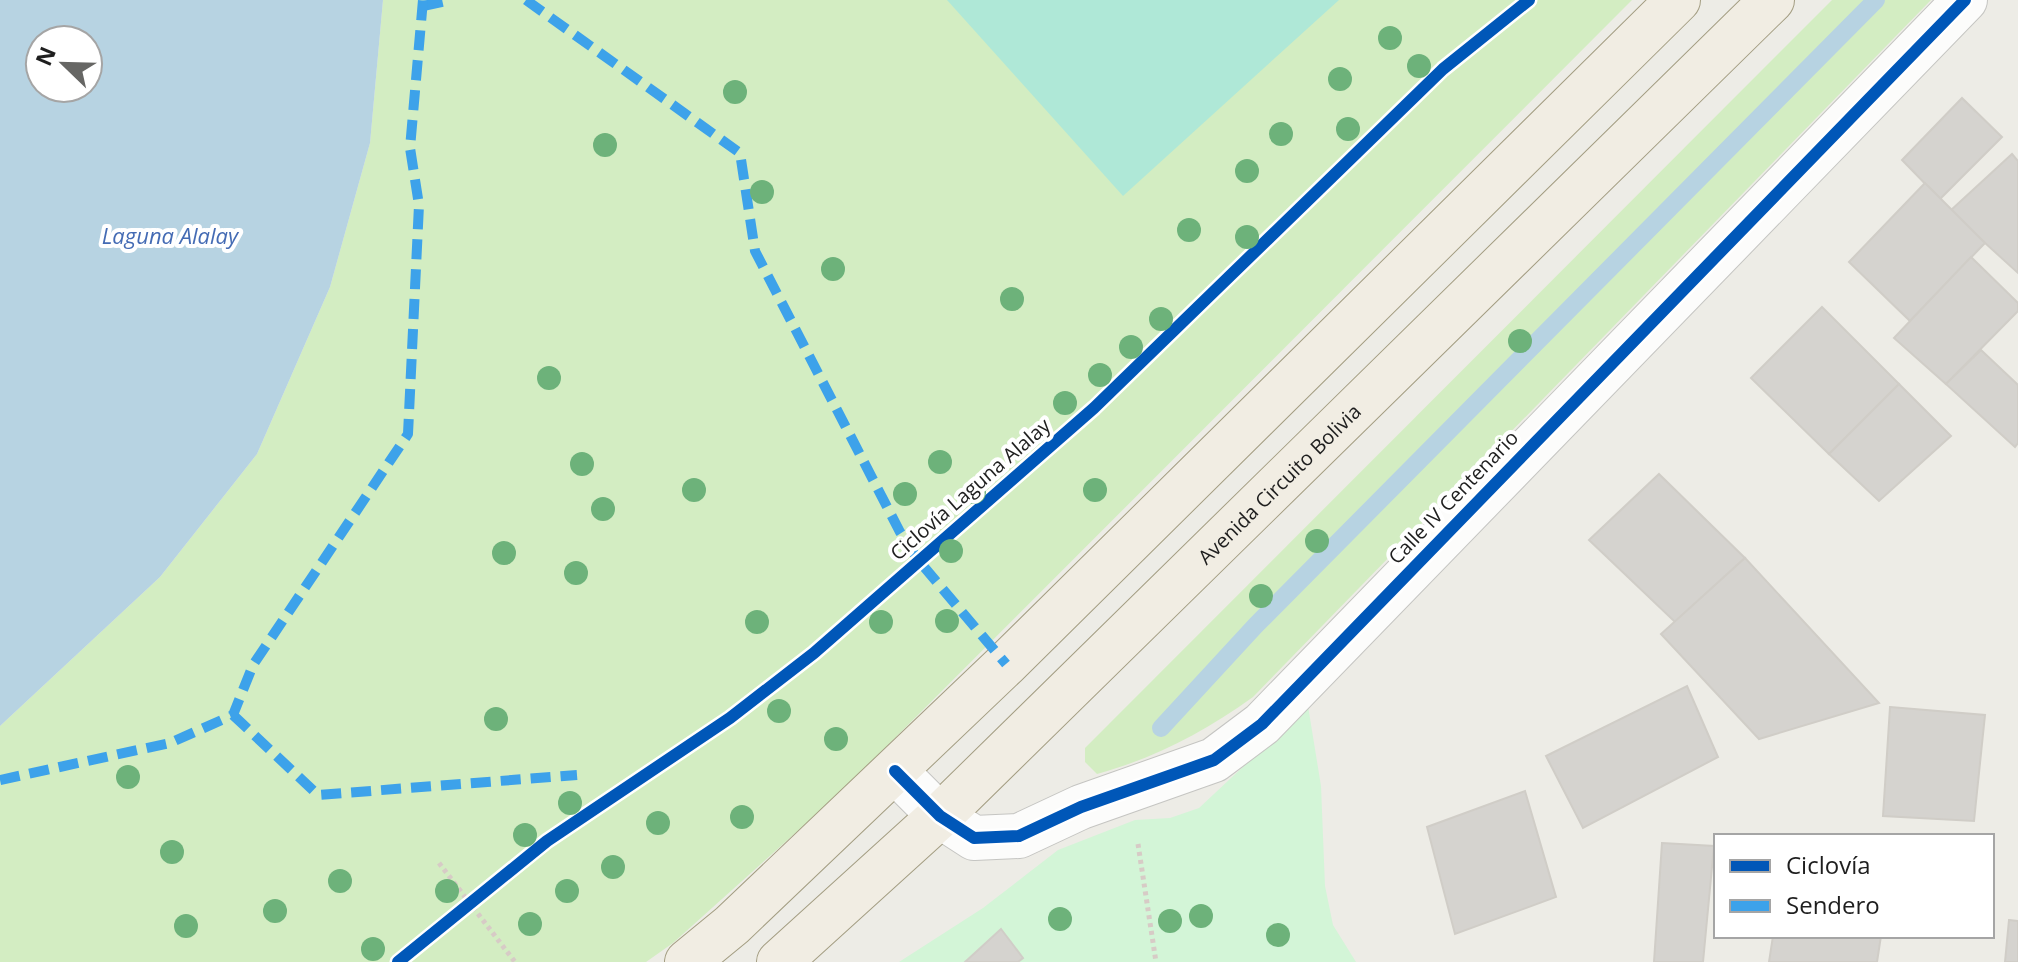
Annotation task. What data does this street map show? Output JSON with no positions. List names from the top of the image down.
{
  "streets": {
    "main road": ["Avenida Circuito Bolivia"],
    "street": ["Calle IV Centenario"],
    "cycle path": ["Ciclovía Laguna Alalay"]
  },
  "crossings": [
    ["Avenida Circuito Bolivia", "Calle IV Centenario"]
  ],
  "water": ["Laguna Alalay"],
  "legend": ["Ciclovía", "Sendero"],
  "north": "top left"
}
